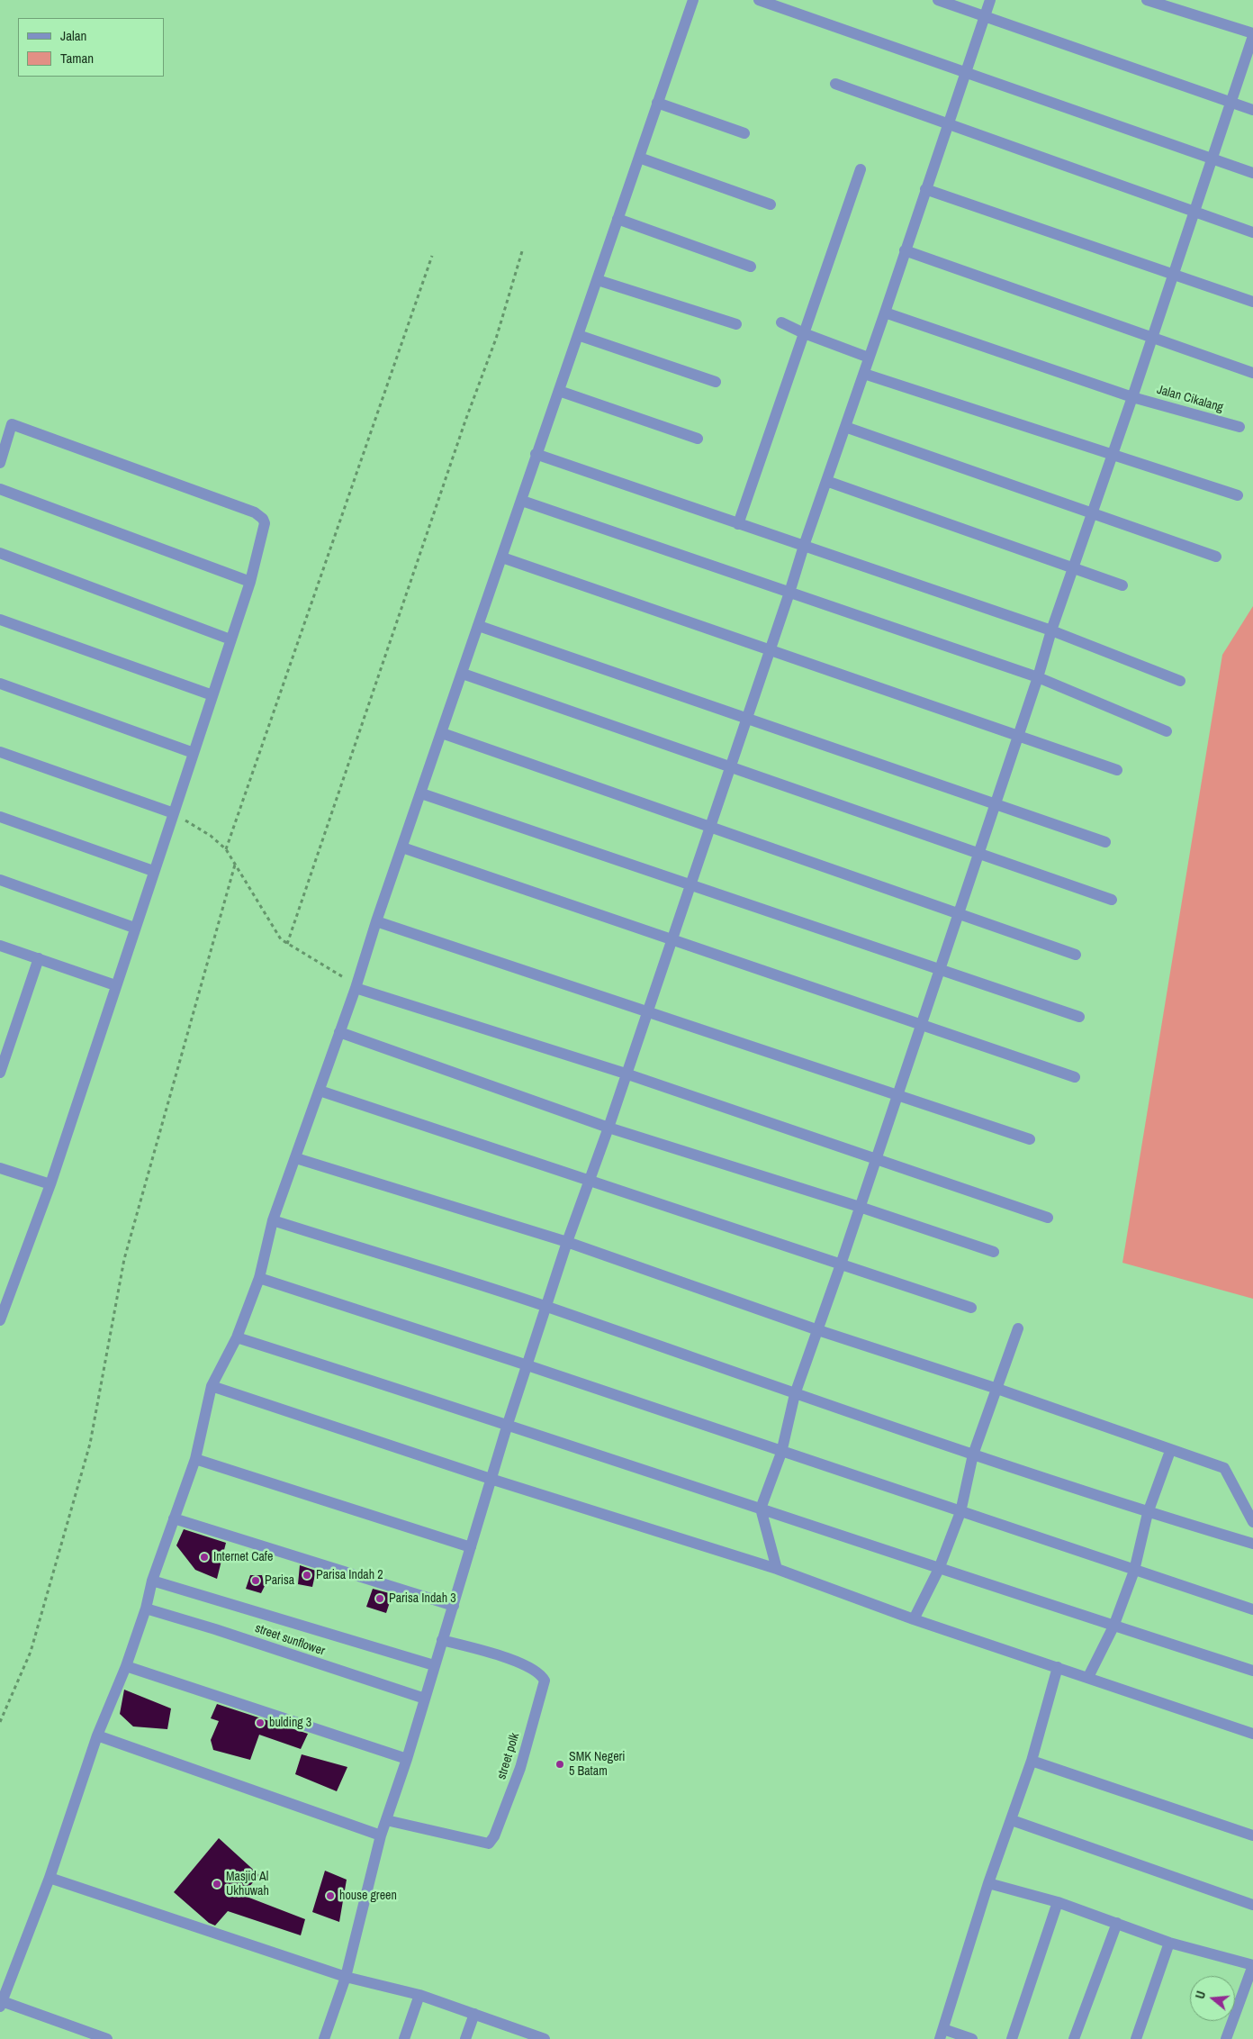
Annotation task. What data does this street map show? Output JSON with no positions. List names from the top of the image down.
{
  "streets": {
    "street": ["Jalan Cikalang", "street sunflower", "street polk"]
  },
  "places": [
    "Internet Cafe",
    "Parisa Indah 2",
    "Parisa",
    "Parisa Indah 3",
    "bulding 3",
    "SMK Negeri 5 Batam",
    "Masjid Al Ukhuwah",
    "house green"
  ],
  "legend": ["Jalan", "Taman"],
  "north": "left"
}
